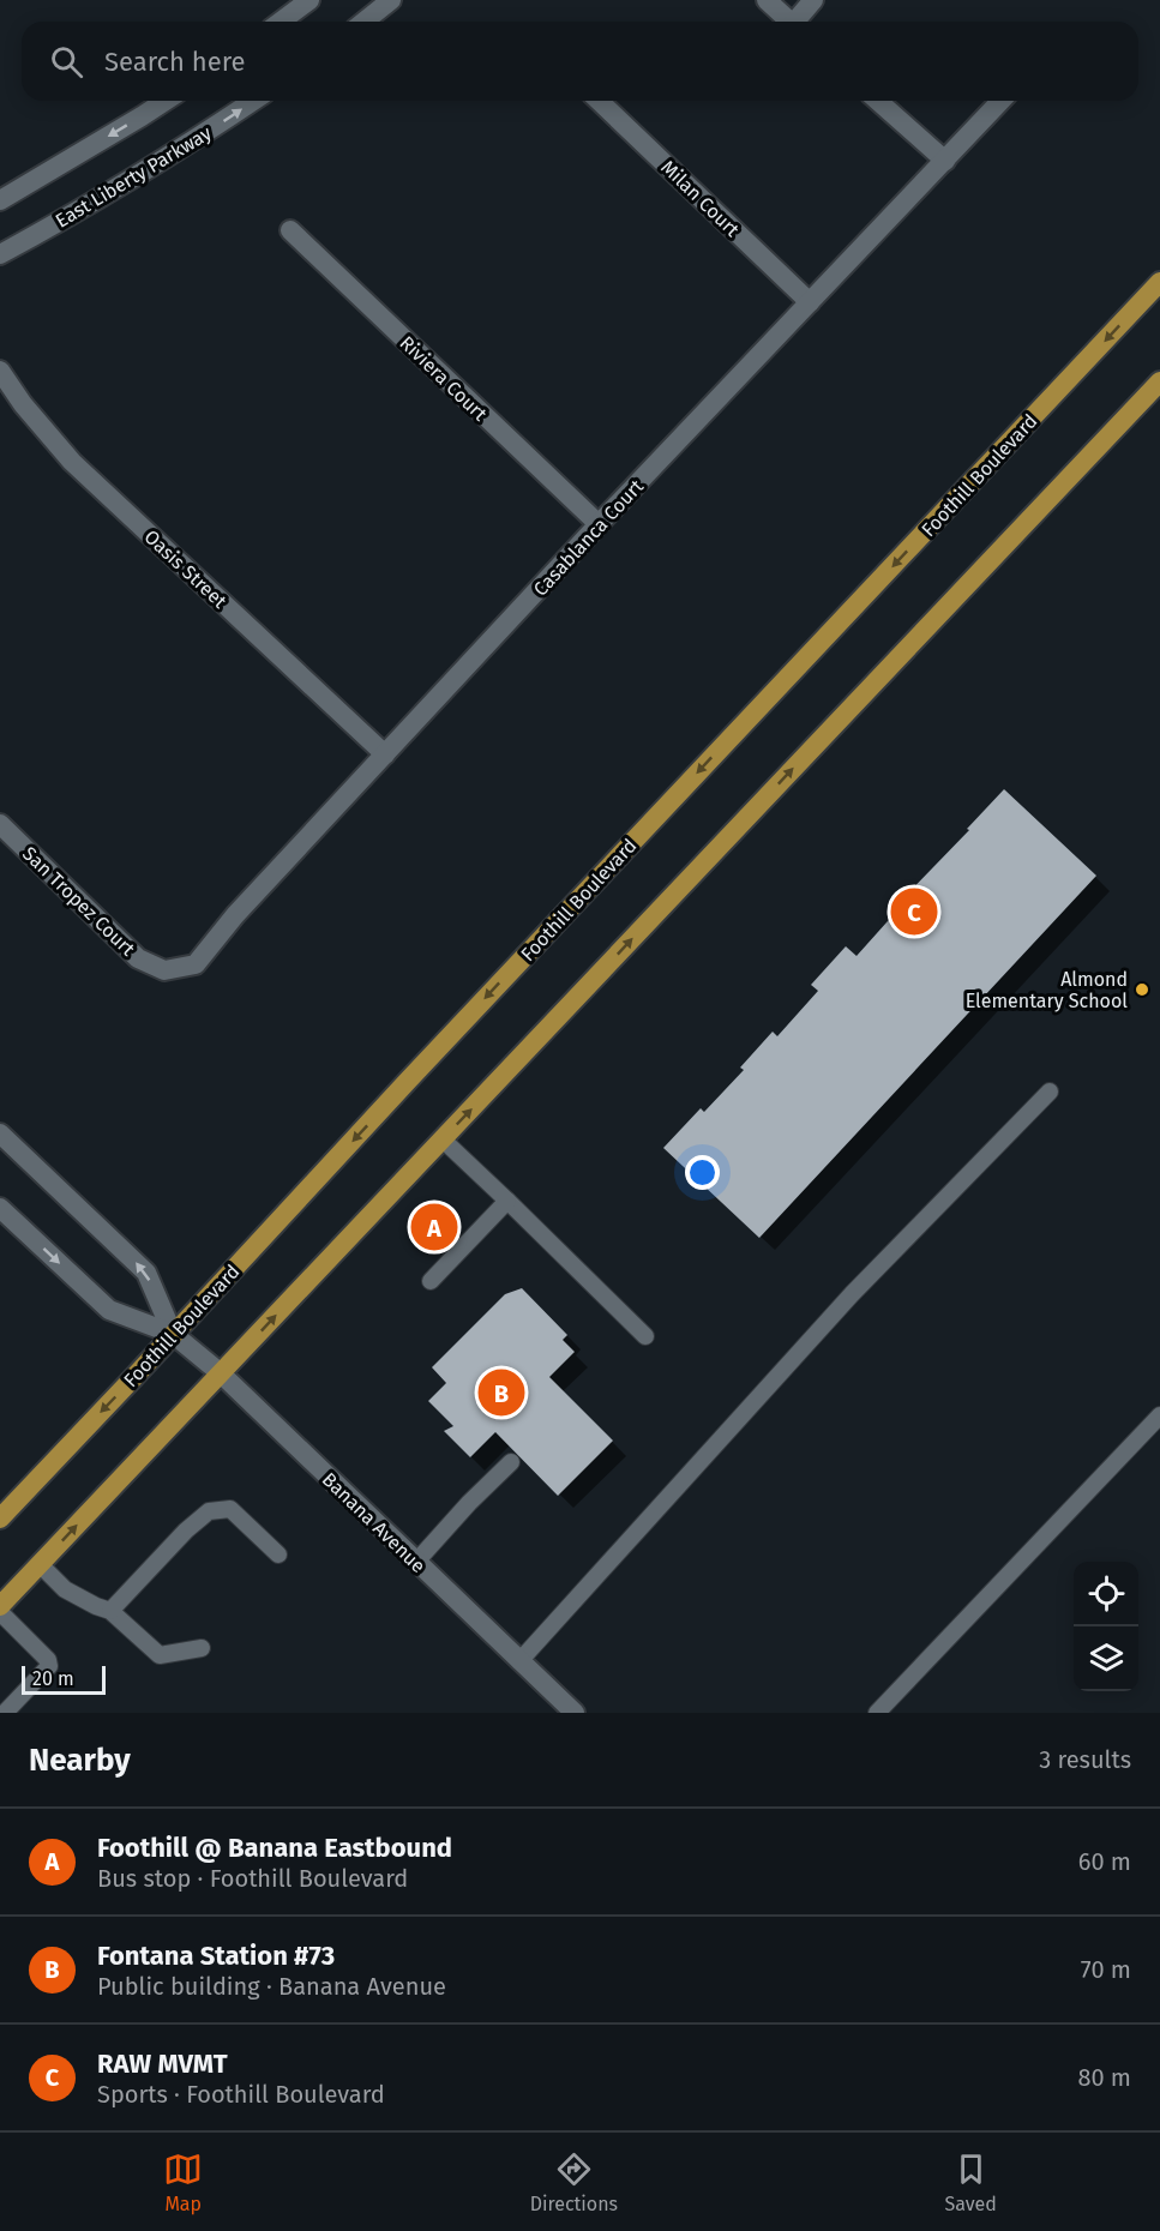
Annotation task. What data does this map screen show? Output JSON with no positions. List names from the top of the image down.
{
  "streets": {
    "main road": ["Foothill Boulevard"],
    "street": [
      "East Liberty Parkway",
      "Milan Court",
      "Riviera Court",
      "Casablanca Court",
      "Oasis Street",
      "San Tropez Court",
      "Banana Avenue"
    ]
  },
  "crossings": [
    ["Milan Court", "Casablanca Court"],
    ["Riviera Court", "Casablanca Court"],
    ["Foothill Boulevard", "Banana Avenue"],
    ["Casablanca Court", "Oasis Street"],
    ["Casablanca Court", "San Tropez Court"]
  ],
  "places": ["Almond Elementary School"],
  "scale_bar": "20 m",
  "page": {
    "search": "Search here",
    "pins": ["C", "A", "B"],
    "scale": "20 m",
    "heading": ["Nearby", "3 results"],
    "list": [
      {
        "mark": "A",
        "name": "Foothill @ Banana Eastbound",
        "note": "Bus stop · Foothill Boulevard",
        "value": "60 m"
      },
      {
        "mark": "B",
        "name": "Fontana Station #73",
        "note": "Public building · Banana Avenue",
        "value": "70 m"
      },
      {
        "mark": "C",
        "name": "RAW MVMT",
        "note": "Sports · Foothill Boulevard",
        "value": "80 m"
      }
    ],
    "nav": ["Map", "Directions", "Saved"]
  }
}
